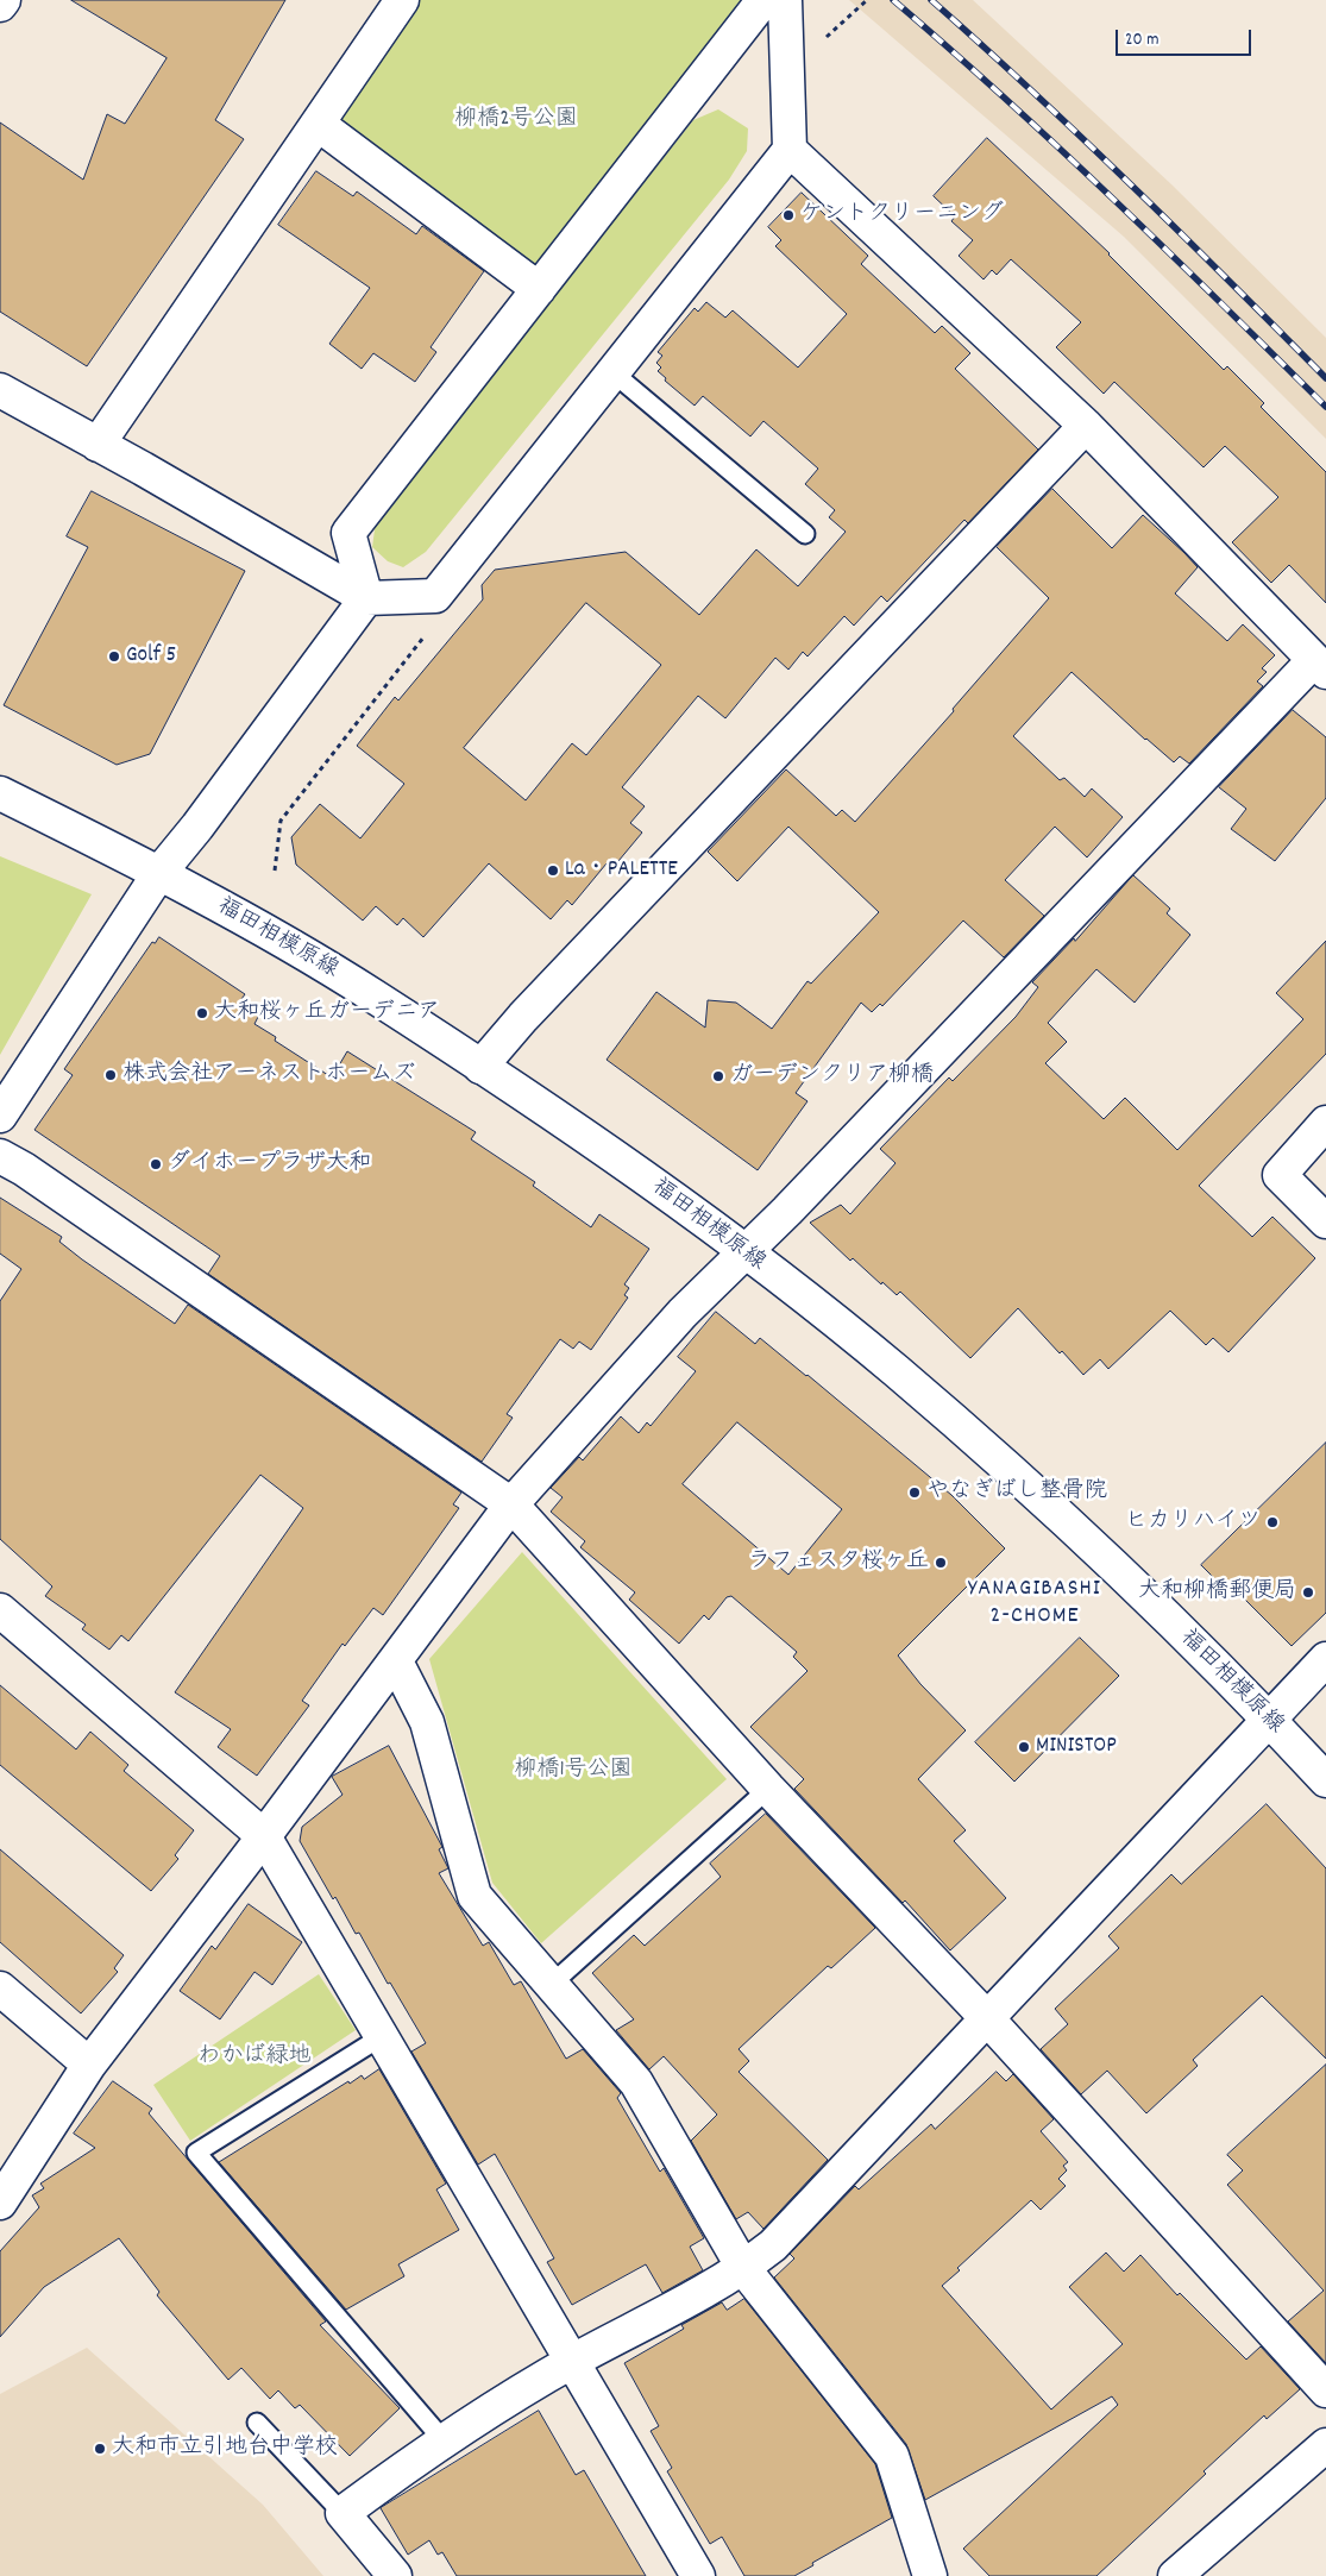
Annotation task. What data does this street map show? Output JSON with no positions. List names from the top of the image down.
{
  "streets": {
    "street": ["福田相模原線"]
  },
  "districts": ["YANAGIBASHI 2-CHOME"],
  "parks": ["柳橋2号公園", "柳橋1号公園", "わかば緑地"],
  "places": [
    "ケントクリーニング",
    "Golf 5",
    "La・PALETTE",
    "大和桜ヶ丘ガーデニア",
    "株式会社アーネストホームズ",
    "ガーデンクリア柳橋",
    "ダイホープラザ大和",
    "やなぎばし整骨院",
    "ヒカリハイツ",
    "ラフェスタ桜ヶ丘",
    "大和柳橋郵便局",
    "MINISTOP",
    "大和市立引地台中学校"
  ],
  "scale_bar": "20 m"
}
